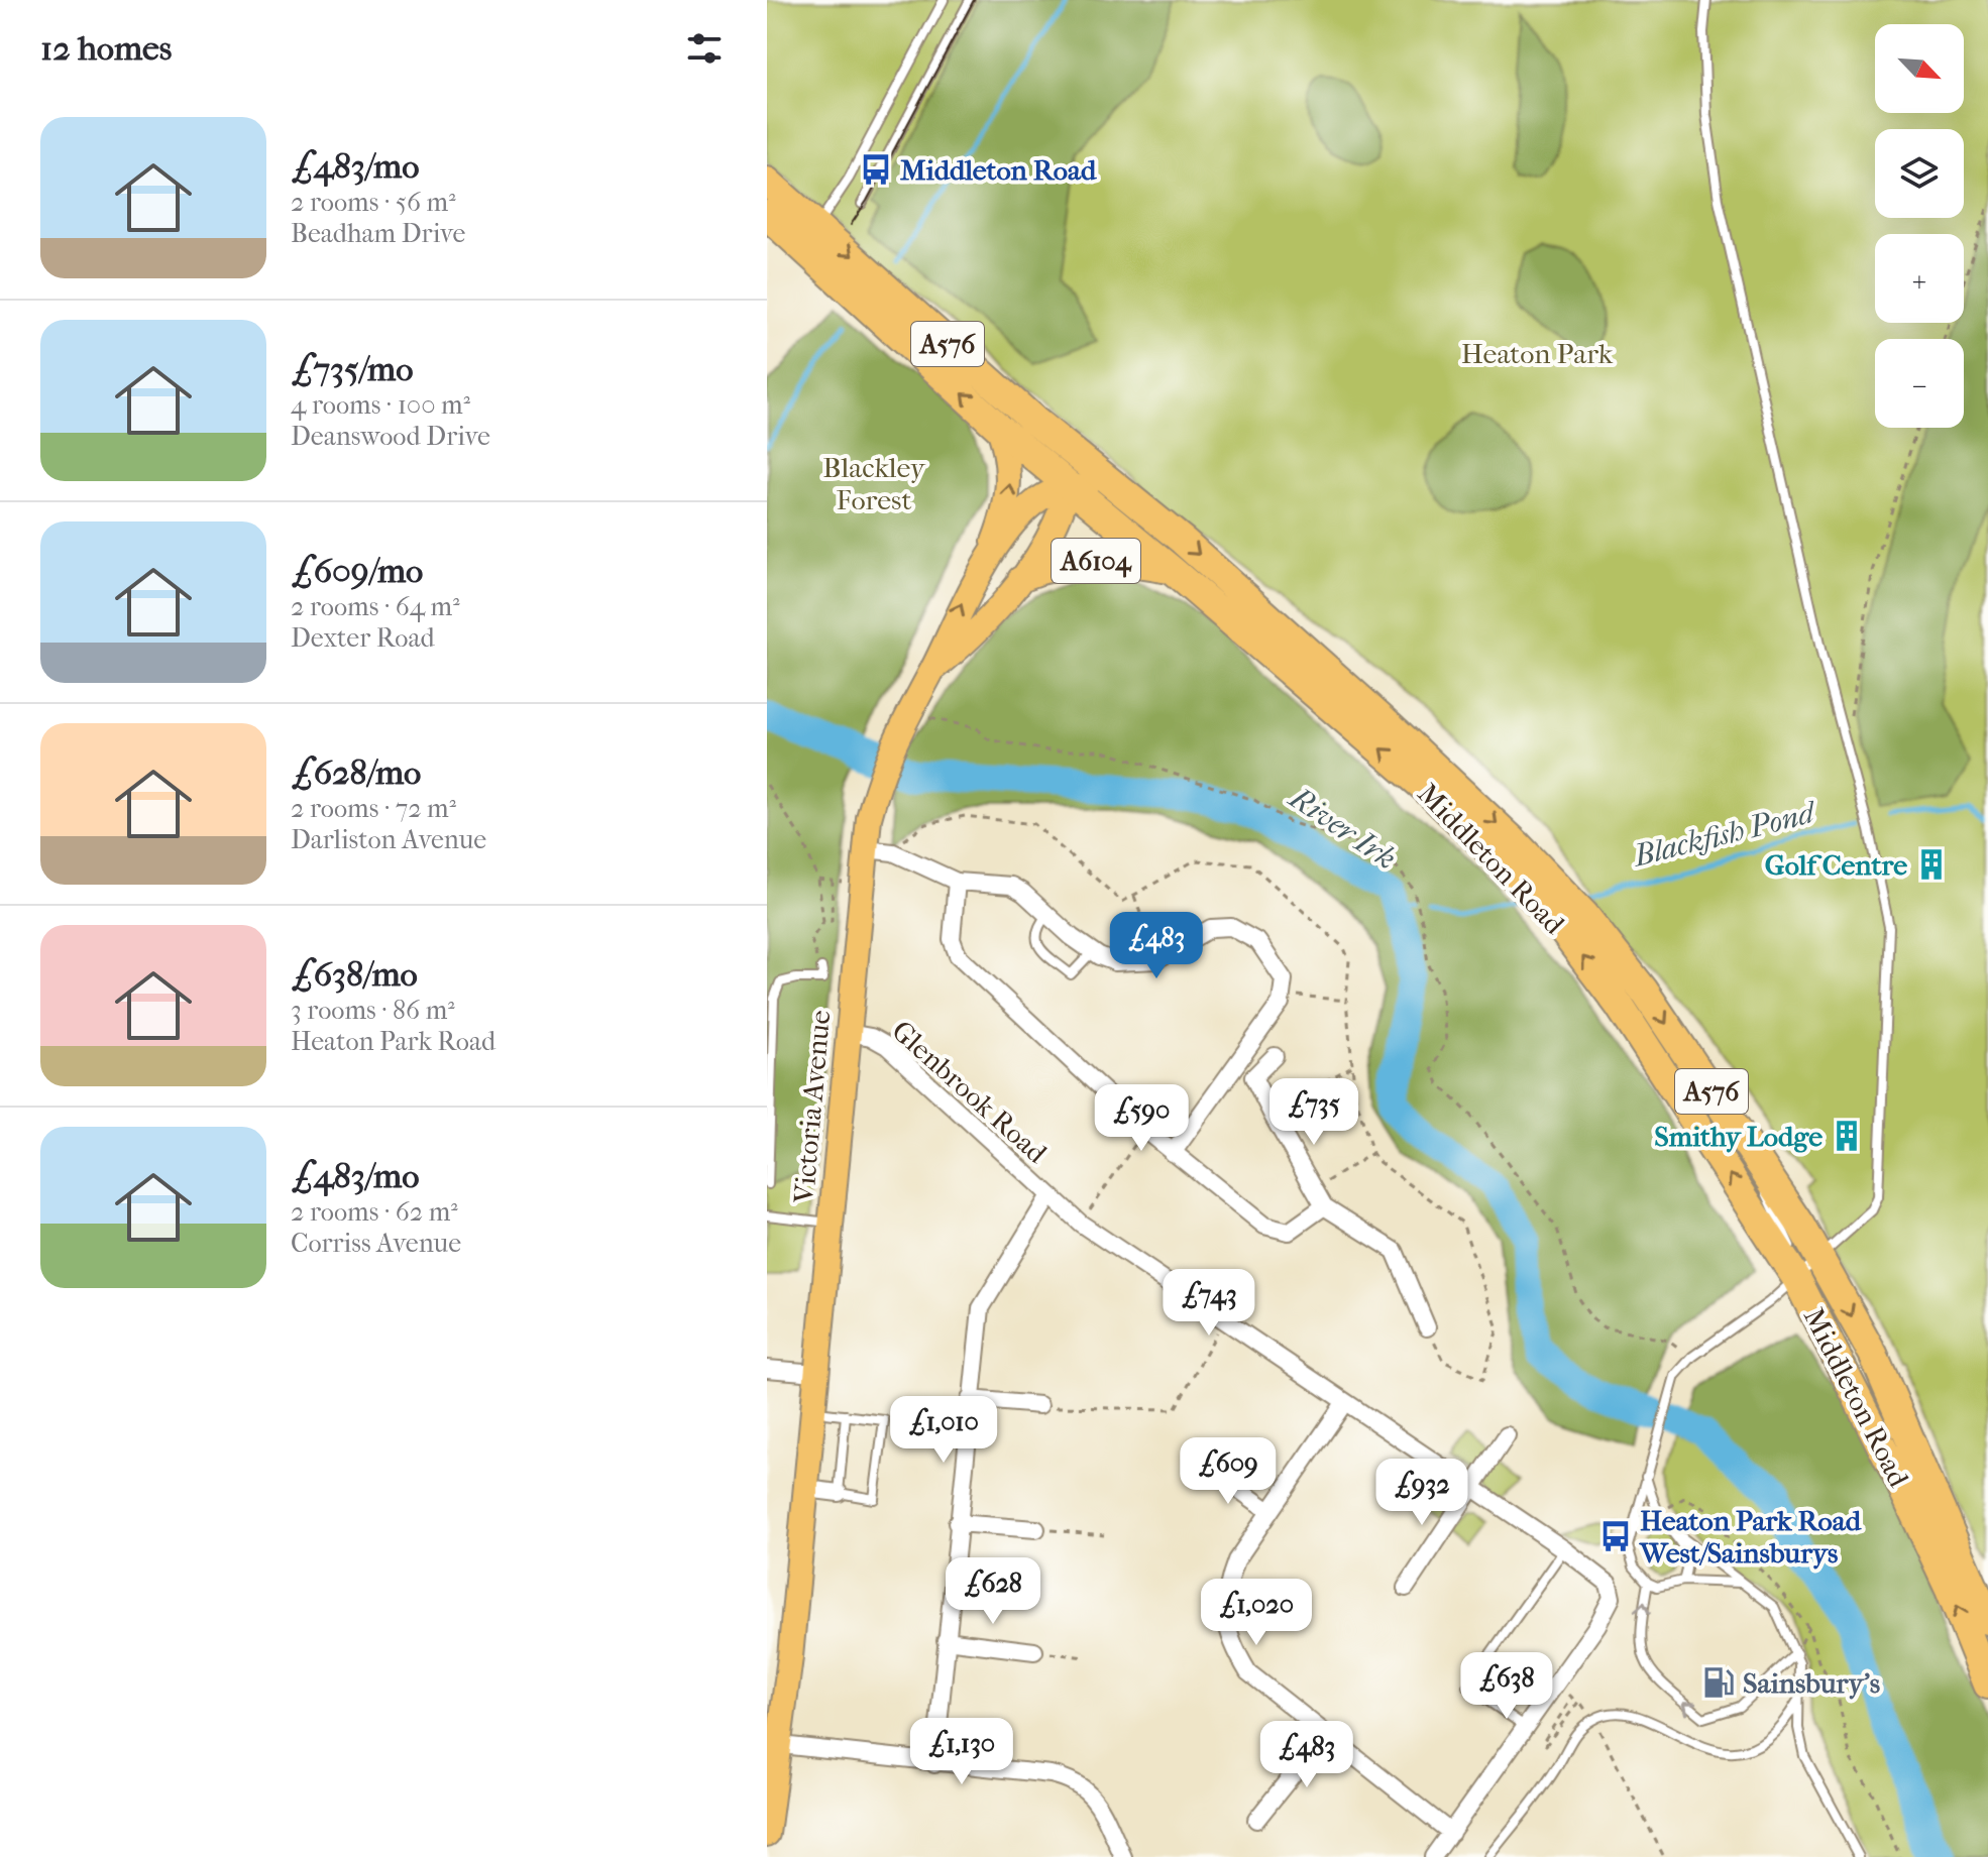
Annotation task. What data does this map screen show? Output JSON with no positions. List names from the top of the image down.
{
  "streets": {
    "highway": ["A576", "Middleton Road"],
    "main road": ["A6104", "Victoria Avenue"],
    "street": ["Glenbrook Road"]
  },
  "crossings": [
    ["A6104", "Middleton Road"],
    ["A6104", "Victoria Avenue"],
    ["Glenbrook Road", "Victoria Avenue"]
  ],
  "water": ["River Irk", "Blackfish Pond"],
  "parks": ["Heaton Park", "Blackley Forest"],
  "places": {
    "bus stop": ["Middleton Road", "Heaton Park Road West/Sainsburys"],
    "building": ["Golf Centre", "Smithy Lodge"],
    "fuel station": ["Sainsbury's"]
  },
  "north": "bottom right",
  "page": {
    "heading": "12 homes",
    "map_buttons": ["+", "−"],
    "list": [
      {
        "name": "£483/mo",
        "note": "2 rooms · 56 m² · Beadham Drive"
      },
      {
        "name": "£735/mo",
        "note": "4 rooms · 100 m² · Deanswood Drive"
      },
      {
        "name": "£609/mo",
        "note": "2 rooms · 64 m² · Dexter Road"
      },
      {
        "name": "£628/mo",
        "note": "2 rooms · 72 m² · Darliston Avenue"
      },
      {
        "name": "£638/mo",
        "note": "3 rooms · 86 m² · Heaton Park Road"
      },
      {
        "name": "£483/mo",
        "note": "2 rooms · 62 m² · Corriss Avenue"
      }
    ],
    "price": [
      "£483",
      "£735",
      "£590",
      "£743",
      "£1,010",
      "£609",
      "£932",
      "£628",
      "£1,020",
      "£638",
      "£1,130",
      "£483"
    ]
  }
}
